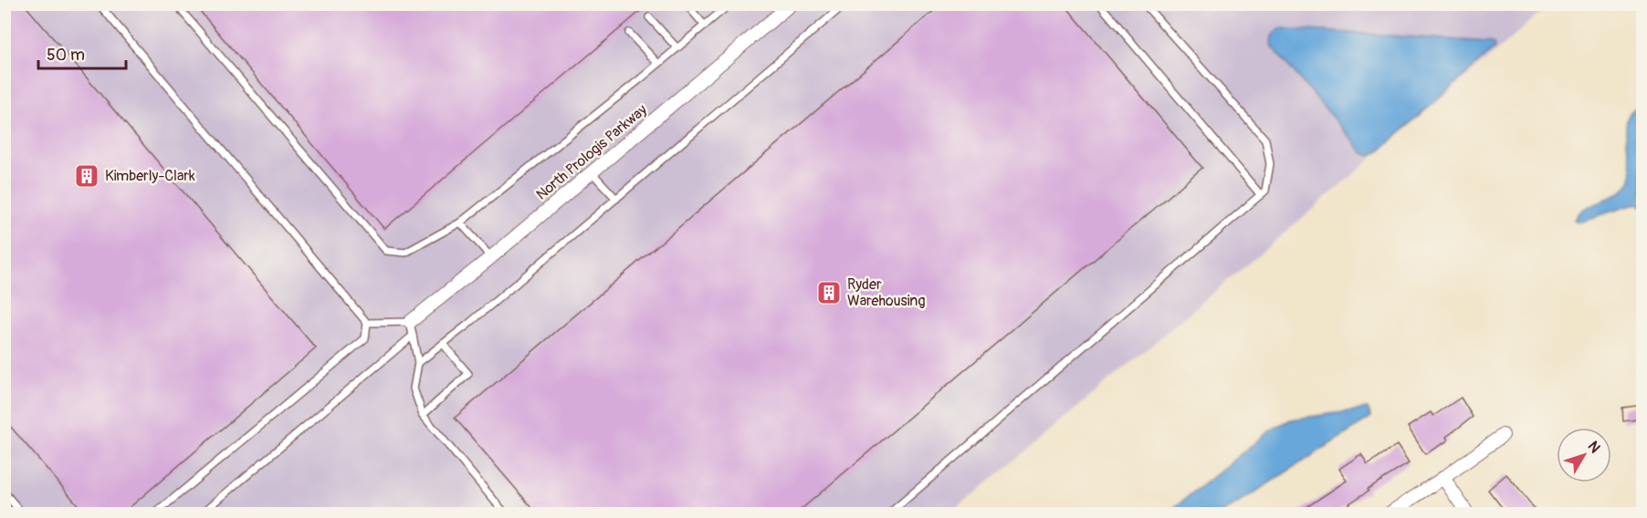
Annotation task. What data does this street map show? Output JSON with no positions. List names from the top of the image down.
{
  "streets": {
    "street": ["North Prologis Parkway"]
  },
  "places": {
    "building": ["Kimberly-Clark", "Ryder Warehousing"]
  },
  "scale_bar": "50 m",
  "north": "top right"
}
